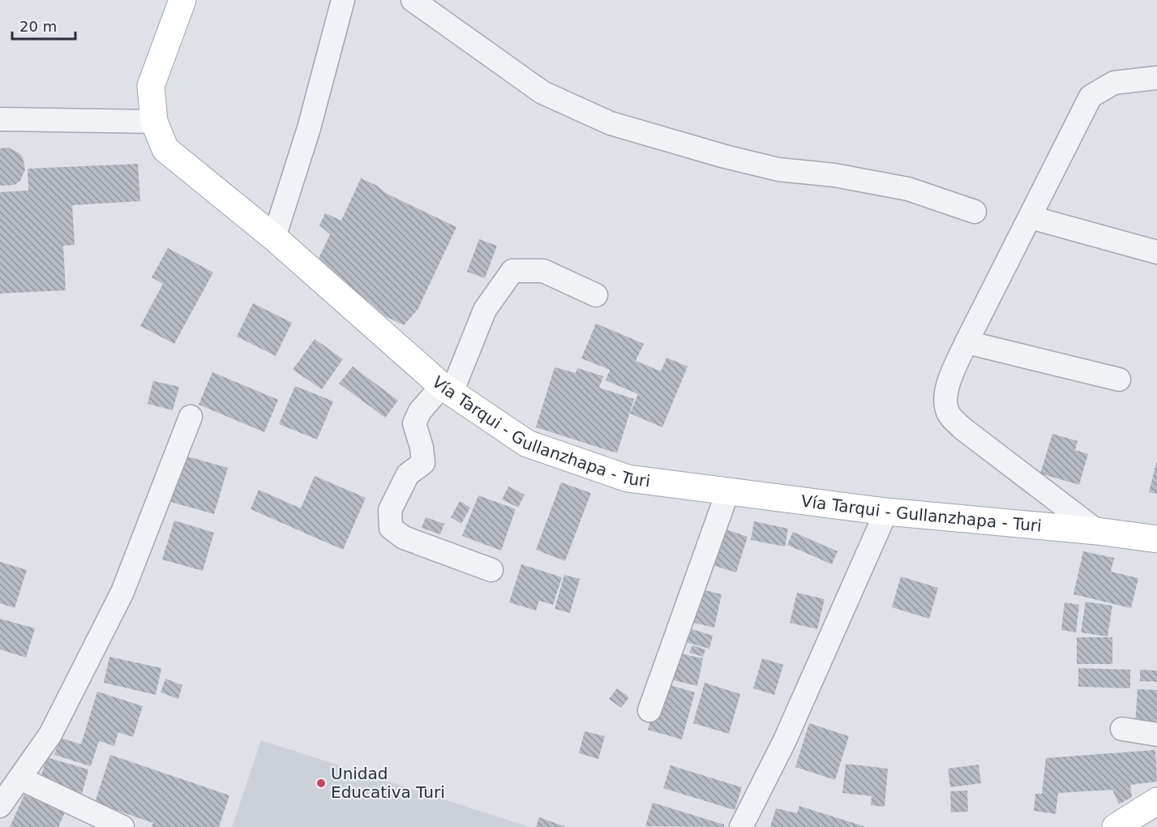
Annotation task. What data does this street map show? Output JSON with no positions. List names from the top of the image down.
{
  "streets": {
    "main road": ["Vía Tarqui - Gullanzhapa - Turi"]
  },
  "places": ["Unidad Educativa Turi"],
  "scale_bar": "20 m"
}
